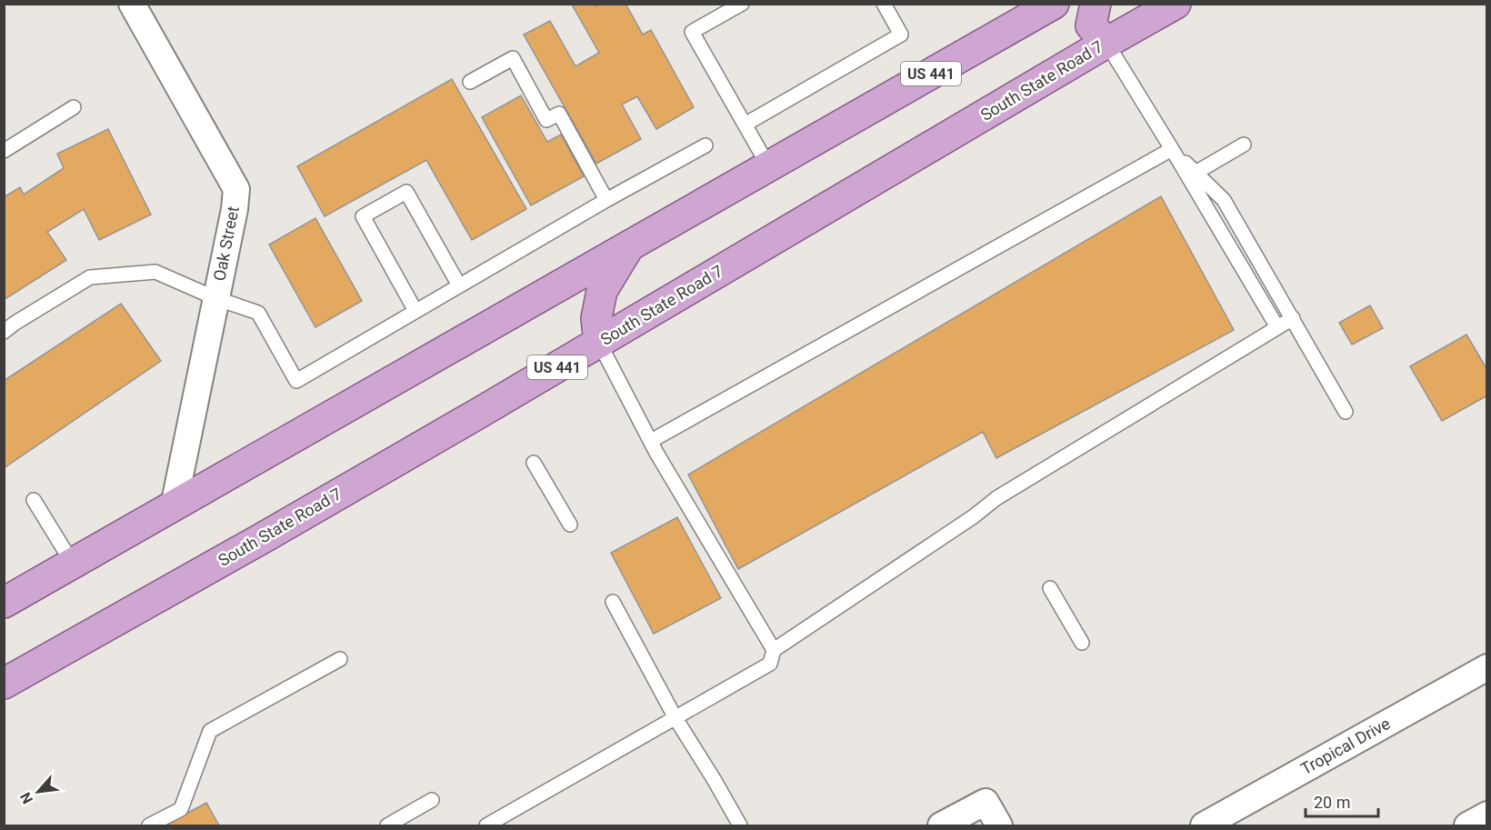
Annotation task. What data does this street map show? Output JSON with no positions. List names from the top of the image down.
{
  "streets": {
    "main road": ["US 441", "South State Road 7"],
    "street": ["Oak Street", "Tropical Drive"]
  },
  "crossings": [
    ["US 441", "Oak Street"]
  ],
  "scale_bar": "20 m",
  "north": "bottom left"
}
